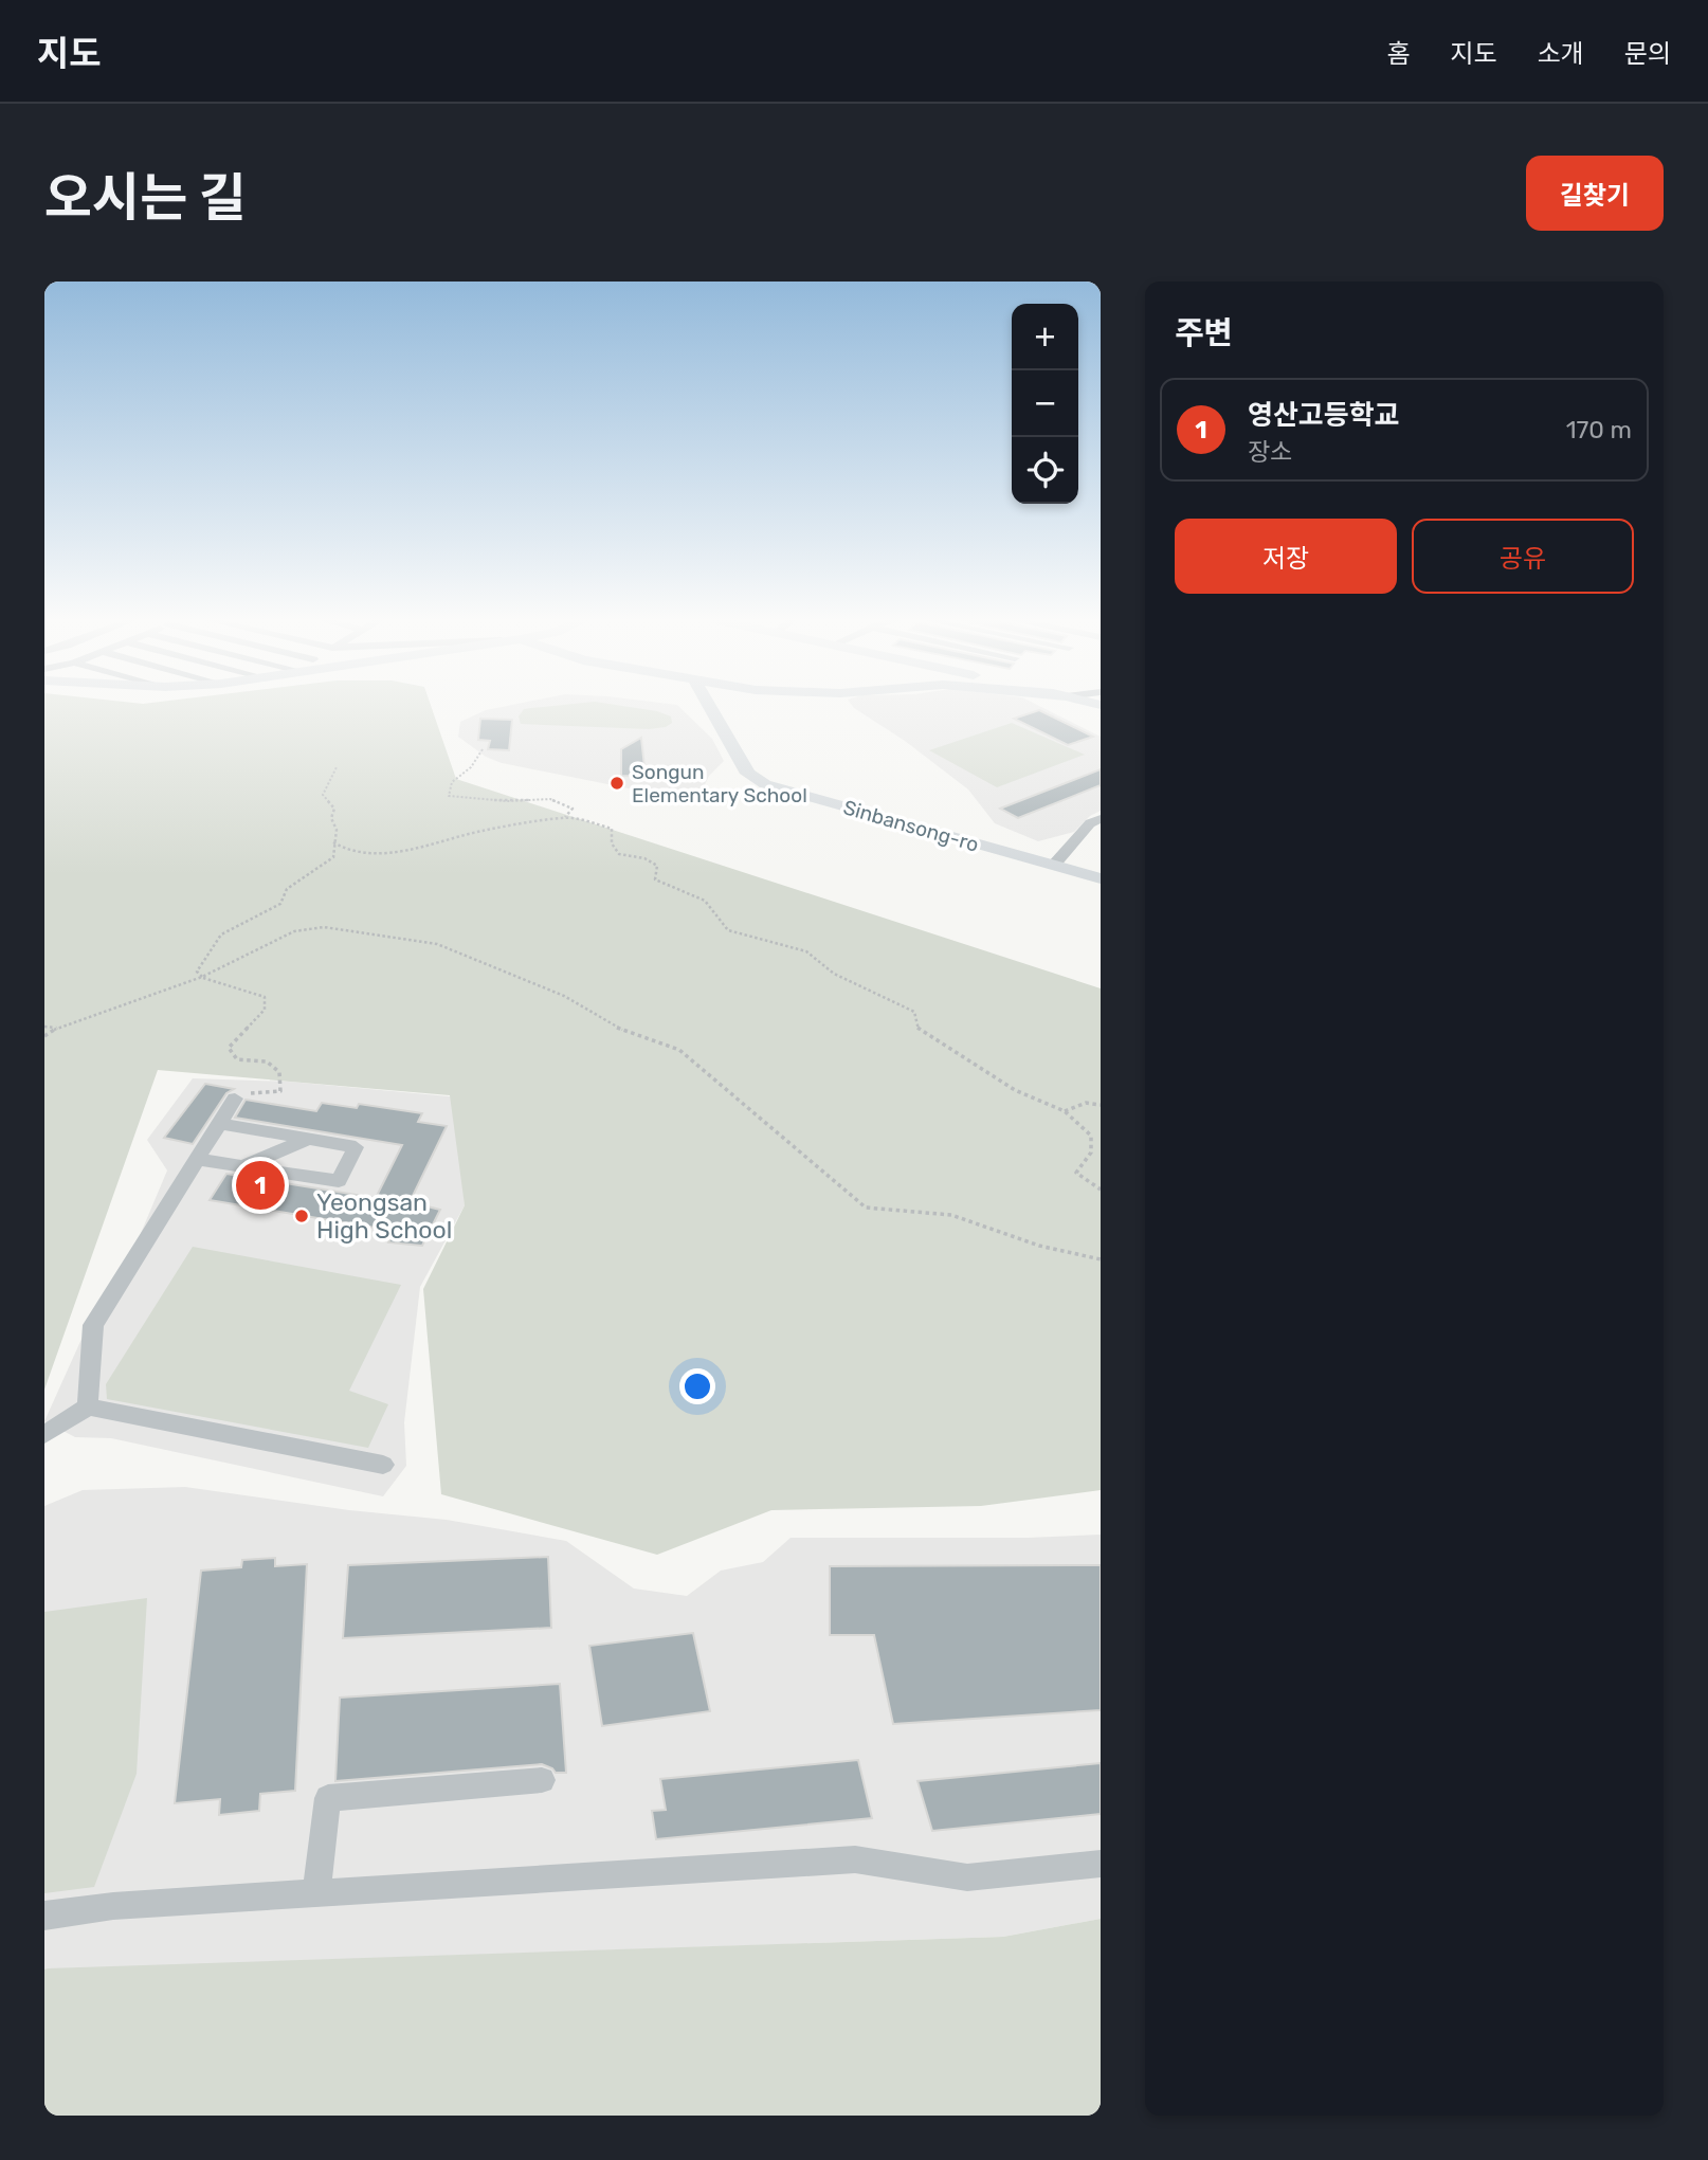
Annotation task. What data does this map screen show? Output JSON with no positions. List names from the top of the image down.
{
  "streets": {
    "main road": ["Sinbansong-ro"]
  },
  "places": ["Songun Elementary School", "Yeongsan High School"],
  "page": {
    "header": "지도",
    "nav": [
      "홈",
      "지도",
      "소개",
      "문의"
    ],
    "title": "오시는 길",
    "buttons": [
      "길찾기",
      ["저장", "공유"]
    ],
    "heading": "주변",
    "map_buttons": ["+", "−"],
    "list": [
      {
        "mark": "1",
        "name": "영산고등학교",
        "note": "장소",
        "value": "170 m"
      }
    ],
    "pins": "1"
  }
}
